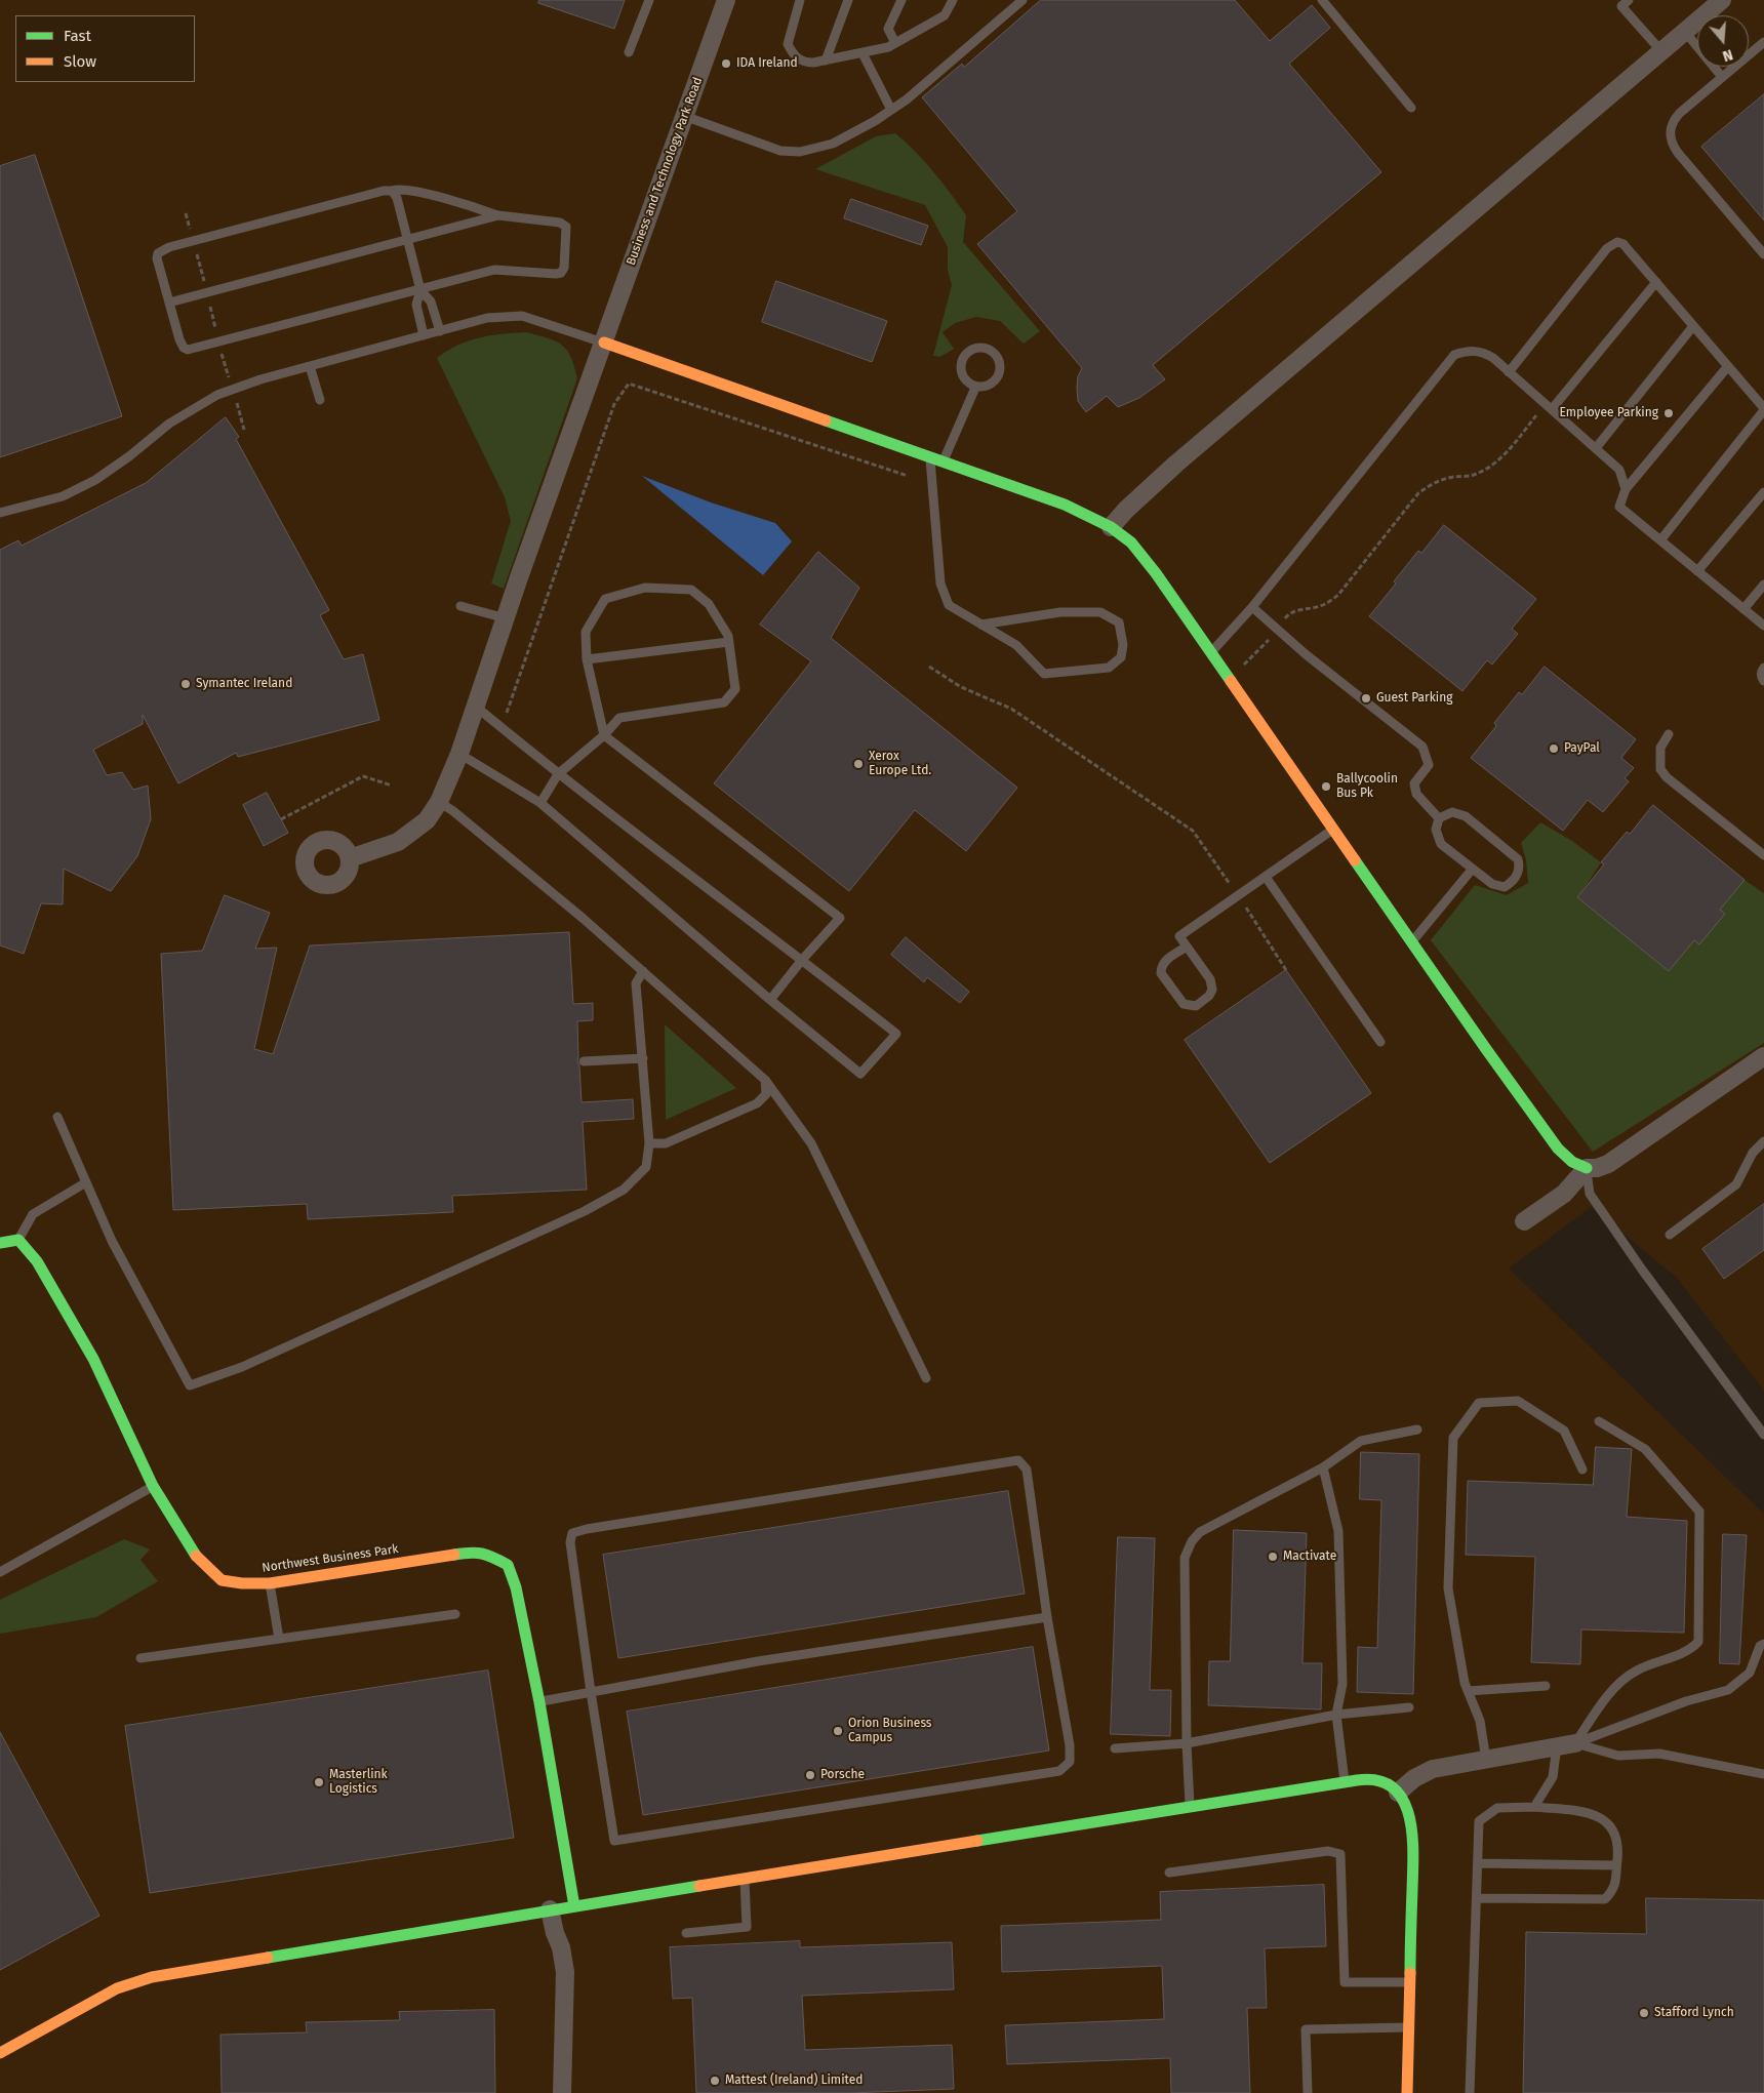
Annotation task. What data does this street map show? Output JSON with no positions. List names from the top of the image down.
{
  "streets": {
    "street": ["Business and Technology Park Road", "Northwest Business Park"]
  },
  "places": [
    "IDA Ireland",
    "Employee Parking",
    "Symantec Ireland",
    "Guest Parking",
    "PayPal",
    "Xerox Europe Ltd.",
    "Ballycoolin Bus Pk",
    "Mactivate",
    "Orion Business Campus",
    "Porsche",
    "Masterlink Logistics",
    "Stafford Lynch",
    "Mattest (Ireland) Limited"
  ],
  "legend": ["Fast", "Slow"],
  "north": "bottom"
}
